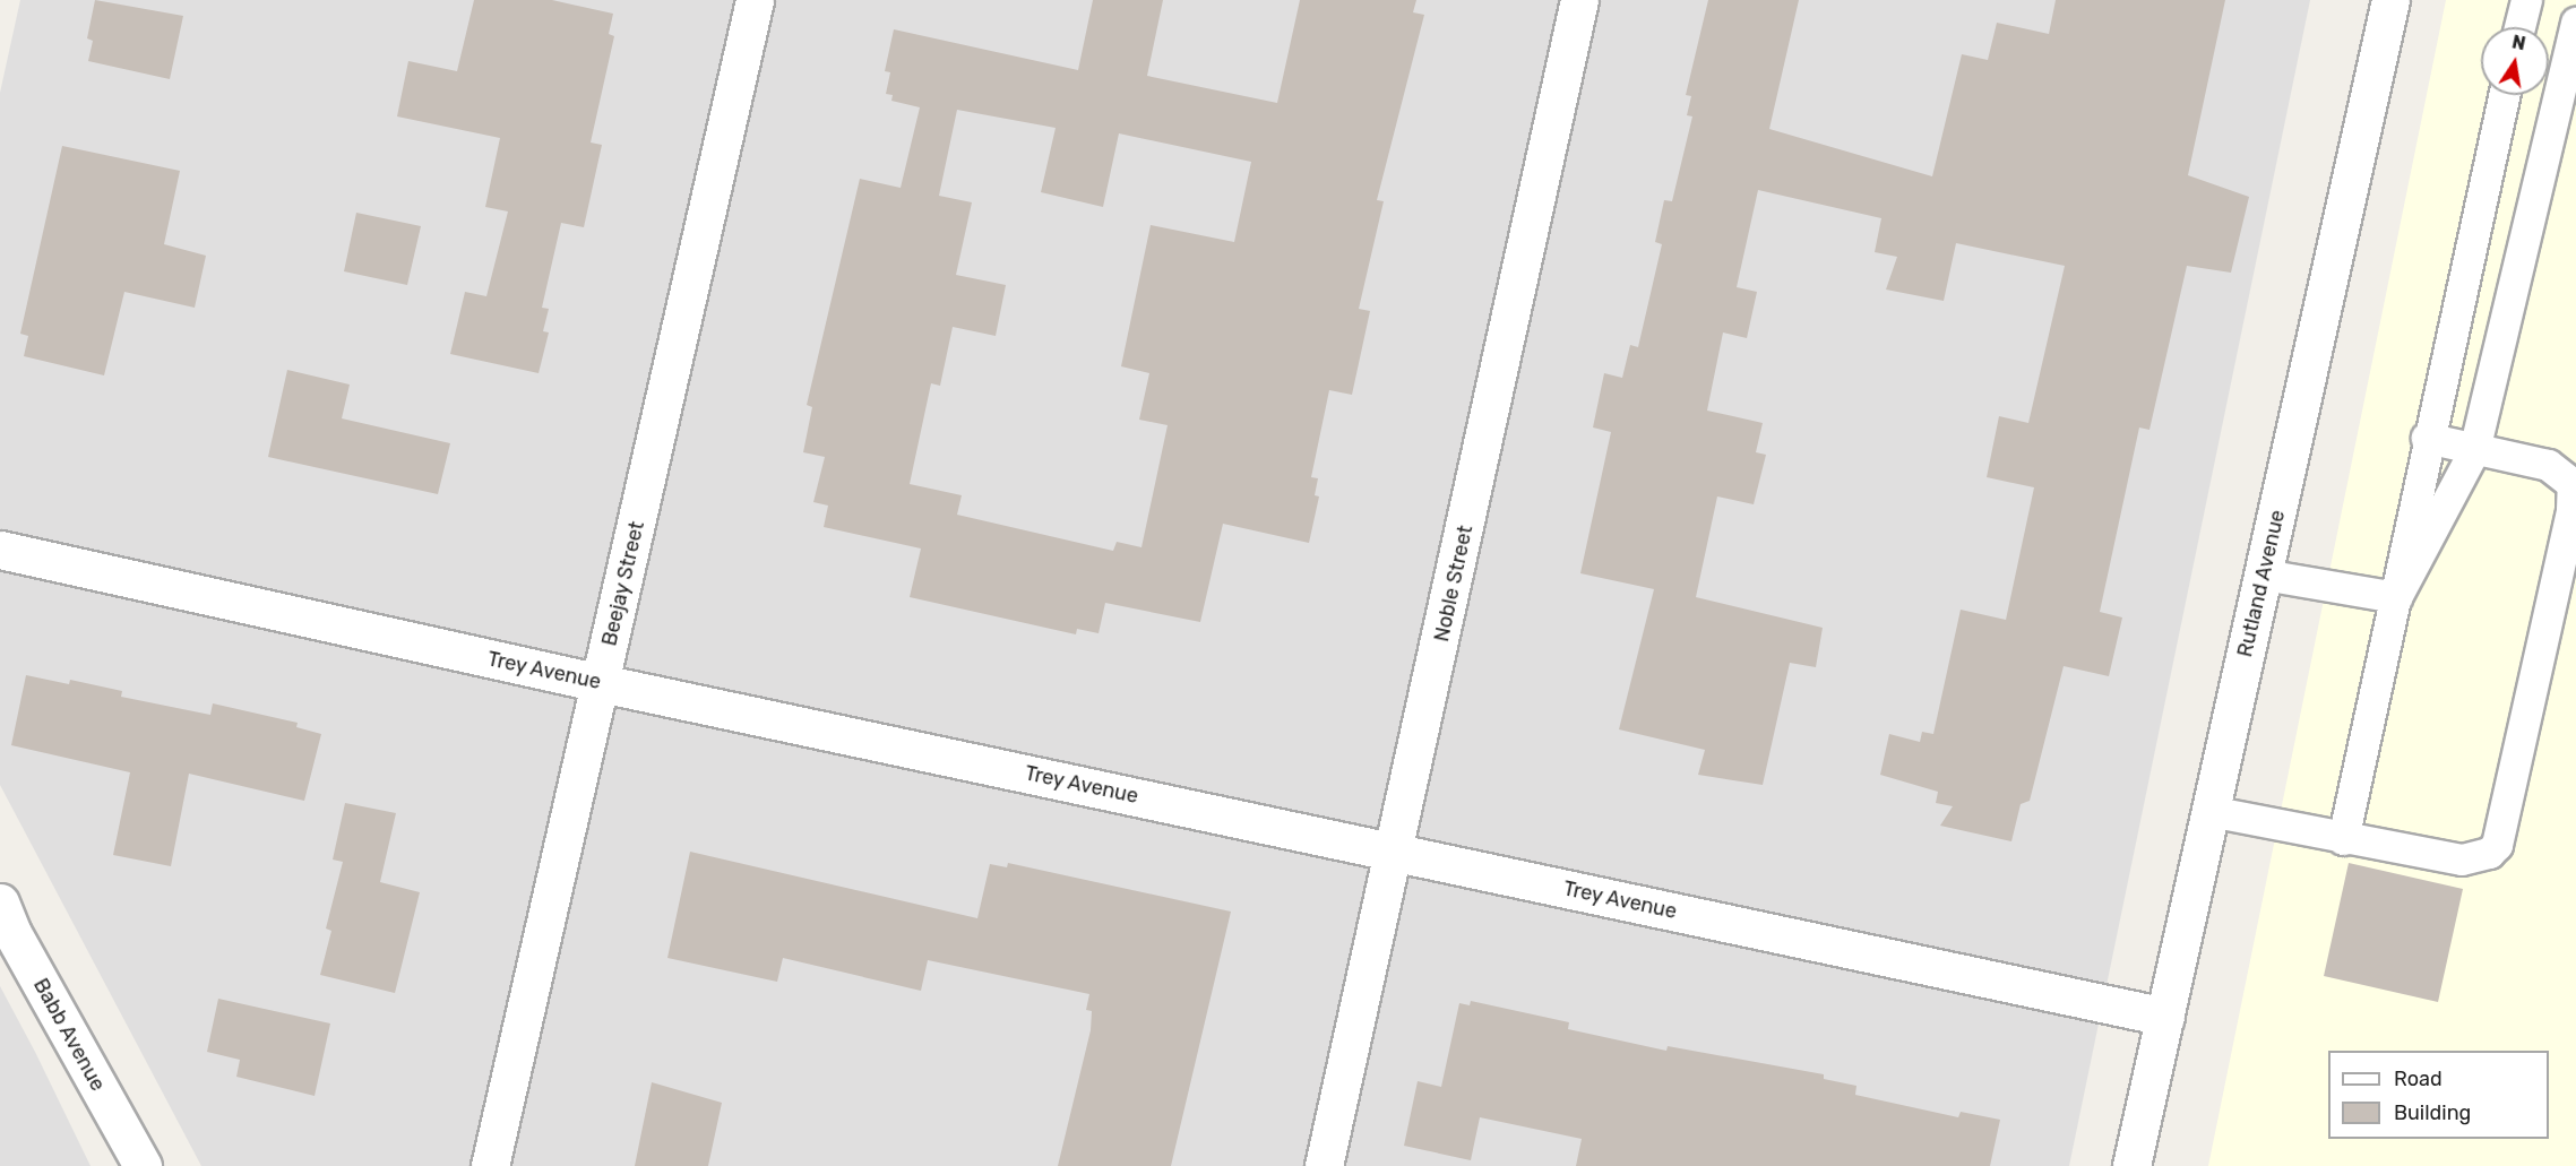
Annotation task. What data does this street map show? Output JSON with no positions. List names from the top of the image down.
{
  "streets": {
    "street": [
      "Beejay Street",
      "Noble Street",
      "Rutland Avenue",
      "Trey Avenue",
      "Babb Avenue"
    ]
  },
  "crossings": [
    ["Beejay Street", "Trey Avenue"],
    ["Noble Street", "Trey Avenue"],
    ["Rutland Avenue", "Trey Avenue"]
  ],
  "legend": ["Road", "Building"],
  "north": "top"
}
